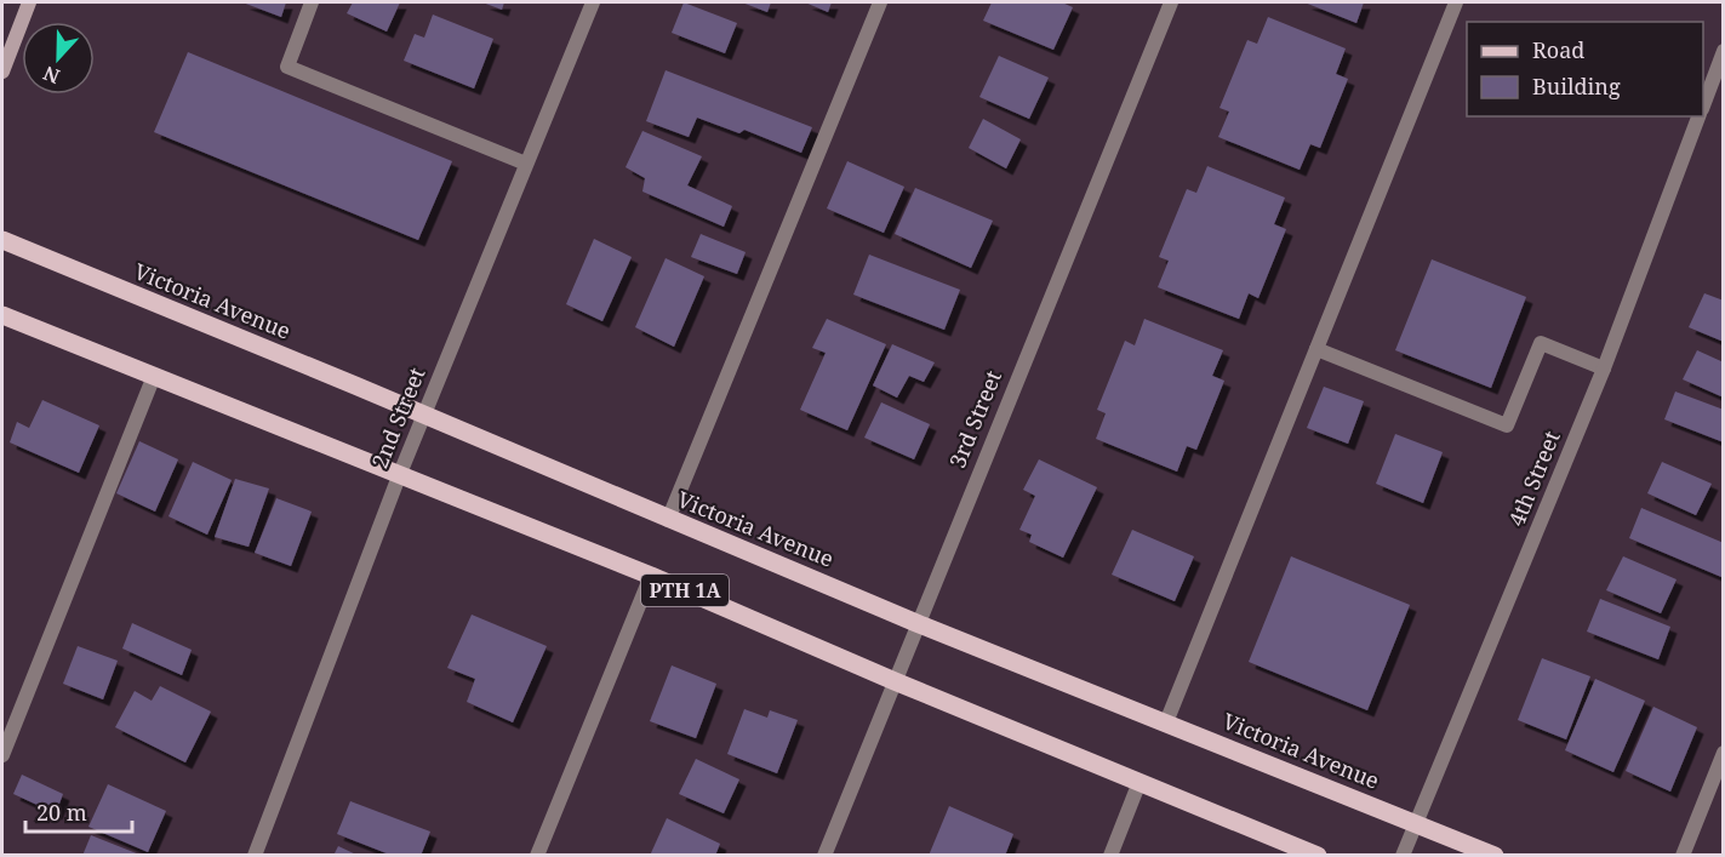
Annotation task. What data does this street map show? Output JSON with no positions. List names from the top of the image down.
{
  "streets": {
    "main road": ["Victoria Avenue", "PTH 1A"],
    "street": ["2nd Street", "3rd Street", "4th Street"]
  },
  "crossings": [
    ["Victoria Avenue", "2nd Street"],
    ["Victoria Avenue", "3rd Street"],
    ["Victoria Avenue", "4th Street"],
    ["2nd Street", "PTH 1A"],
    ["3rd Street", "PTH 1A"]
  ],
  "legend": ["Road", "Building"],
  "scale_bar": "20 m",
  "north": "bottom"
}
